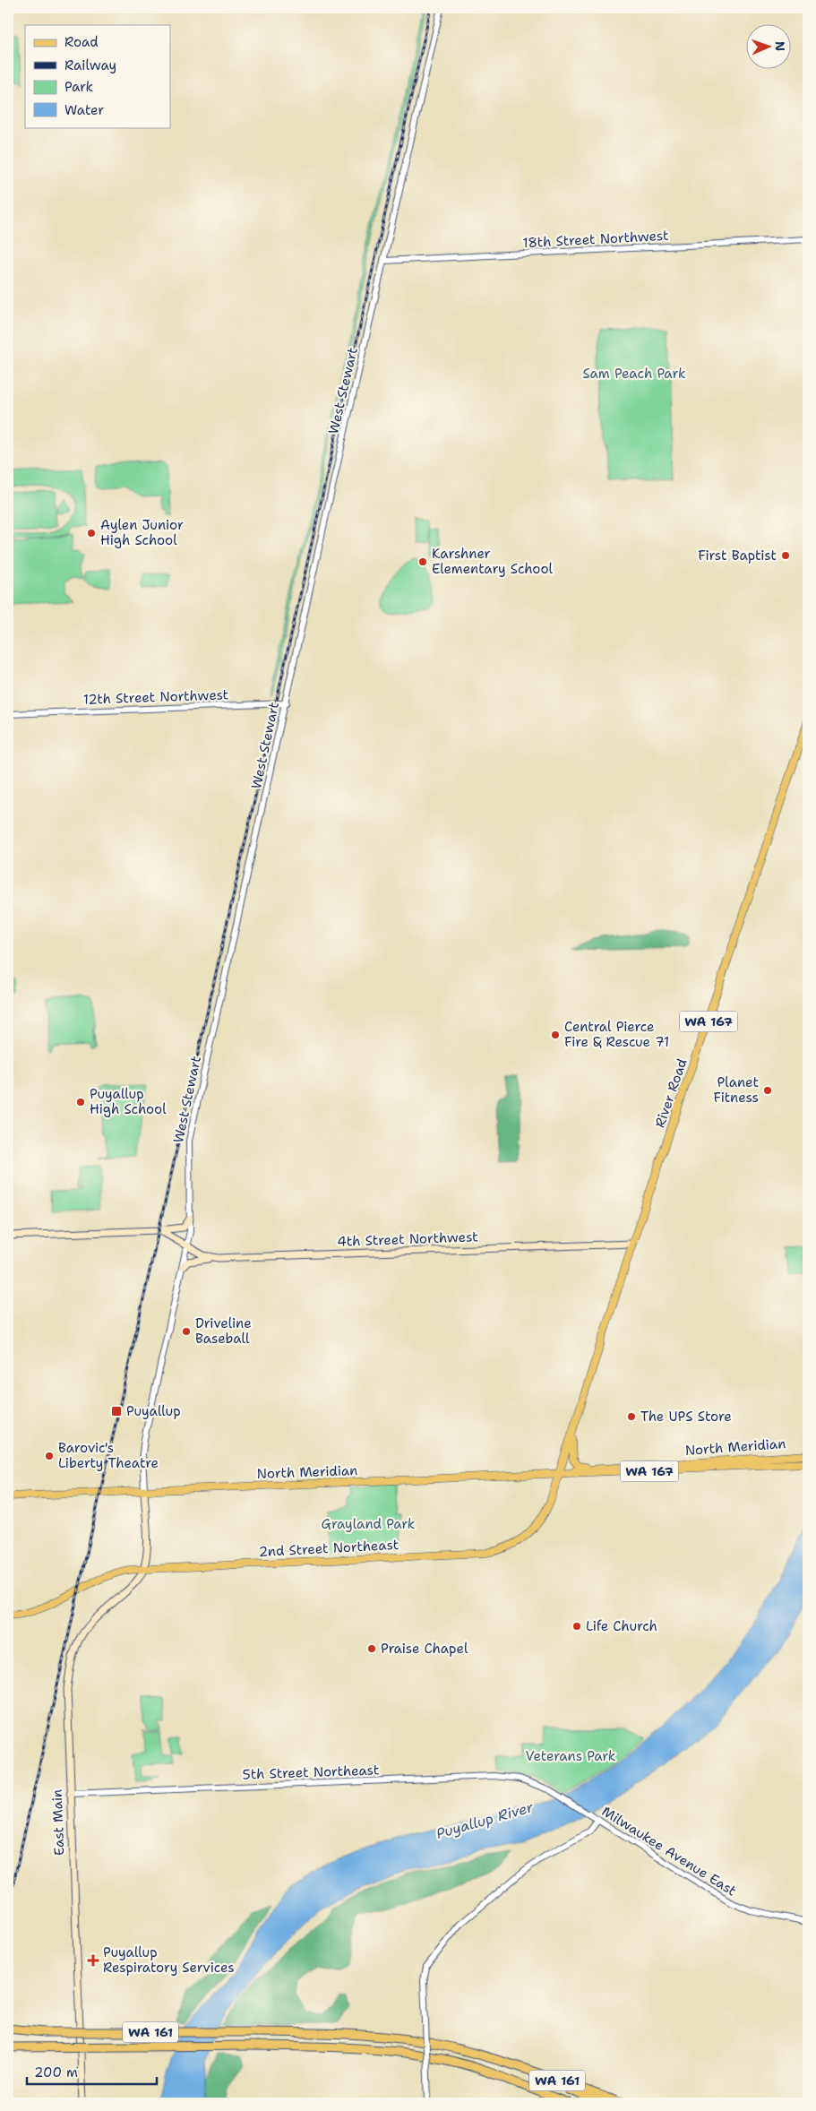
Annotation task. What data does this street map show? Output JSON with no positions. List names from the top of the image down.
{
  "streets": {
    "highway": ["WA 161"],
    "main road": [
      "WA 167",
      "River Road",
      "4th Street Northwest",
      "North Meridian",
      "2nd Street Northeast",
      "East Main"
    ],
    "street": [
      "18th Street Northwest",
      "West Stewart",
      "12th Street Northwest",
      "5th Street Northeast",
      "Milwaukee Avenue East"
    ]
  },
  "crossings": [
    ["18th Street Northwest", "West Stewart"],
    ["West Stewart", "12th Street Northwest"],
    ["West Stewart", "4th Street Northwest"],
    ["West Stewart", "North Meridian"],
    ["WA 167", "River Road"],
    ["WA 167", "North Meridian"],
    ["River Road", "4th Street Northwest"],
    ["River Road", "North Meridian"],
    ["River Road", "2nd Street Northeast"],
    ["North Meridian", "2nd Street Northeast"],
    ["2nd Street Northeast", "East Main"],
    ["5th Street Northeast", "East Main"],
    ["5th Street Northeast", "Milwaukee Avenue East"]
  ],
  "water": ["Puyallup River"],
  "parks": ["Sam Peach Park", "Grayland Park", "Veterans Park"],
  "places": {
    "other": [
      "Aylen Junior High School",
      "First Baptist",
      "Karshner Elementary School",
      "Central Pierce Fire & Rescue 71",
      "Planet Fitness",
      "Puyallup High School",
      "Driveline Baseball",
      "The UPS Store",
      "Barovic's Liberty Theatre",
      "Life Church",
      "Praise Chapel"
    ],
    "transit": ["Puyallup"],
    "health": ["Puyallup Respiratory Services"]
  },
  "legend": [
    "Road",
    "Railway",
    "Park",
    "Water"
  ],
  "scale_bar": "200 m",
  "north": "right"
}
